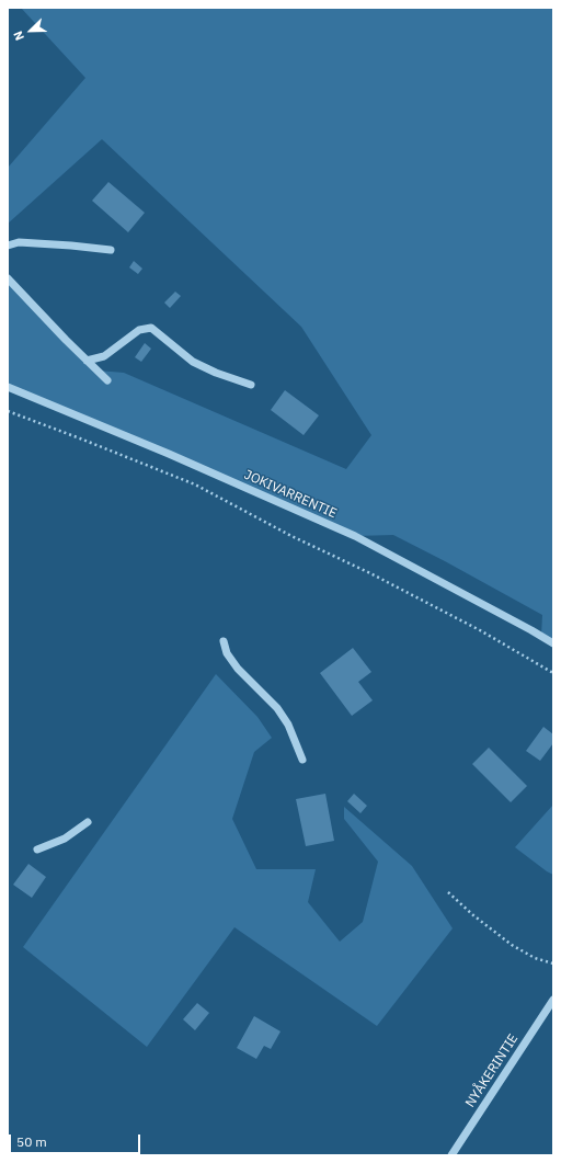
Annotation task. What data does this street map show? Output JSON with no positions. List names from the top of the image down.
{
  "streets": {
    "street": ["JOKIVARRENTIE", "NYÅKERINTIE"]
  },
  "scale_bar": "50 m",
  "north": "bottom left"
}
